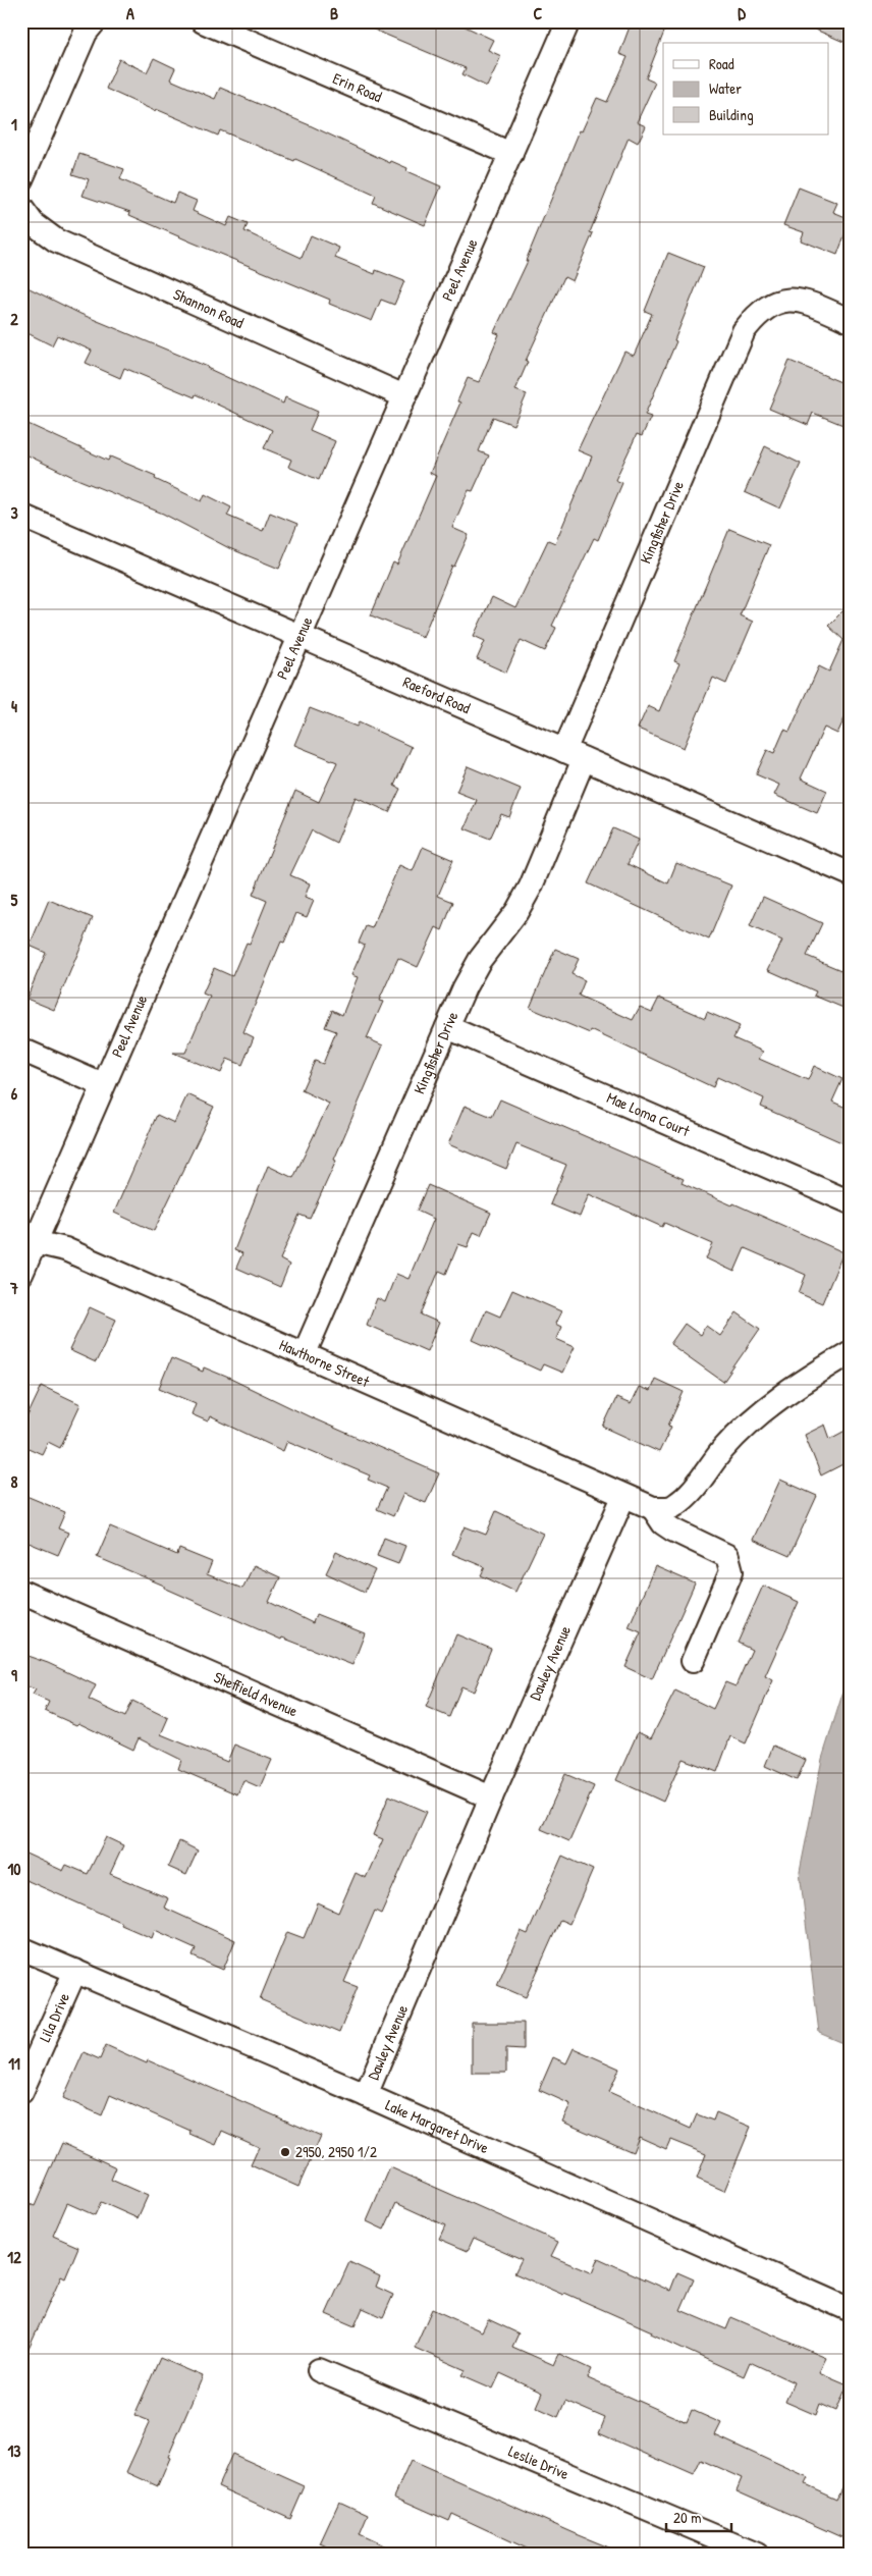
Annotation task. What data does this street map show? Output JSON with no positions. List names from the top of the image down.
{
  "streets": {
    "street": [
      "Erin Road",
      "Peel Avenue",
      "Shannon Road",
      "Kingfisher Drive",
      "Raeford Road",
      "Mae Loma Court",
      "Hawthorne Street",
      "Dawley Avenue",
      "Sheffield Avenue",
      "Lila Drive",
      "Lake Margaret Drive",
      "Leslie Drive"
    ]
  },
  "crossings": [
    ["Erin Road", "Peel Avenue"],
    ["Peel Avenue", "Shannon Road"],
    ["Peel Avenue", "Raeford Road"],
    ["Peel Avenue", "Hawthorne Street"],
    ["Kingfisher Drive", "Raeford Road"],
    ["Kingfisher Drive", "Mae Loma Court"],
    ["Kingfisher Drive", "Hawthorne Street"],
    ["Hawthorne Street", "Dawley Avenue"],
    ["Dawley Avenue", "Sheffield Avenue"],
    ["Dawley Avenue", "Lake Margaret Drive"],
    ["Lila Drive", "Lake Margaret Drive"]
  ],
  "places": ["2950, 2950 1/2"],
  "legend": ["Road", "Water", "Building"],
  "scale_bar": "20 m",
  "grid": {
    "columns": [
      "A",
      "B",
      "C",
      "D"
    ],
    "rows": [
      "1",
      "2",
      "3",
      "4",
      "5",
      "6",
      "7",
      "8",
      "9",
      "10",
      "11",
      "12",
      "13"
    ]
  }
}
